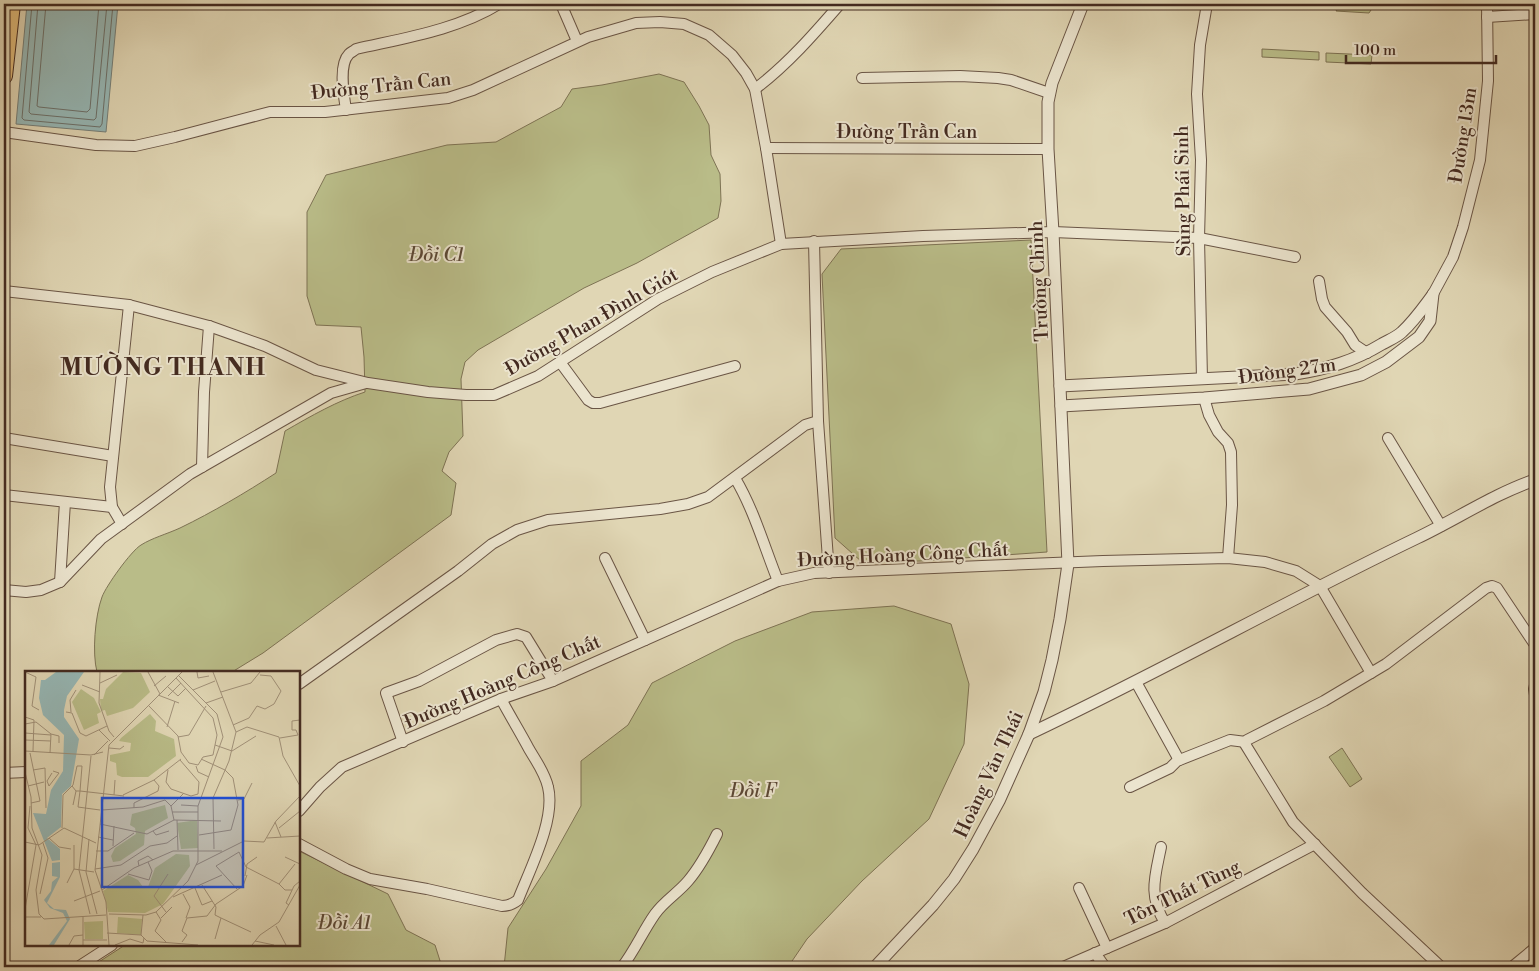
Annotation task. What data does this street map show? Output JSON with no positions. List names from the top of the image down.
{
  "streets": {
    "street": [
      "Đường Trần Can",
      "Đường 13m",
      "Sùng Phái Sinh",
      "Trường Chinh",
      "Đường Phan Đình Giót",
      "Đường 27m",
      "Đường Hoàng Công Chất",
      "Hoàng Văn Thái",
      "Tôn Thất Tùng"
    ]
  },
  "crossings": [
    ["Đường Trần Can", "Trường Chinh"],
    ["Đường Trần Can", "Đường Phan Đình Giót"],
    ["Đường 13m", "Đường 27m"],
    ["Sùng Phái Sinh", "Đường Phan Đình Giót"],
    ["Sùng Phái Sinh", "Đường 27m"],
    ["Trường Chinh", "Đường Phan Đình Giót"],
    ["Trường Chinh", "Đường 27m"],
    ["Trường Chinh", "Đường Hoàng Công Chất"],
    ["Trường Chinh", "Hoàng Văn Thái"],
    ["Đường Hoàng Công Chất", "Hoàng Văn Thái"]
  ],
  "districts": ["MƯỜNG THANH"],
  "parks": ["Đồi C1", "Đồi F", "Đồi A1"],
  "scale_bar": "100 m"
}
